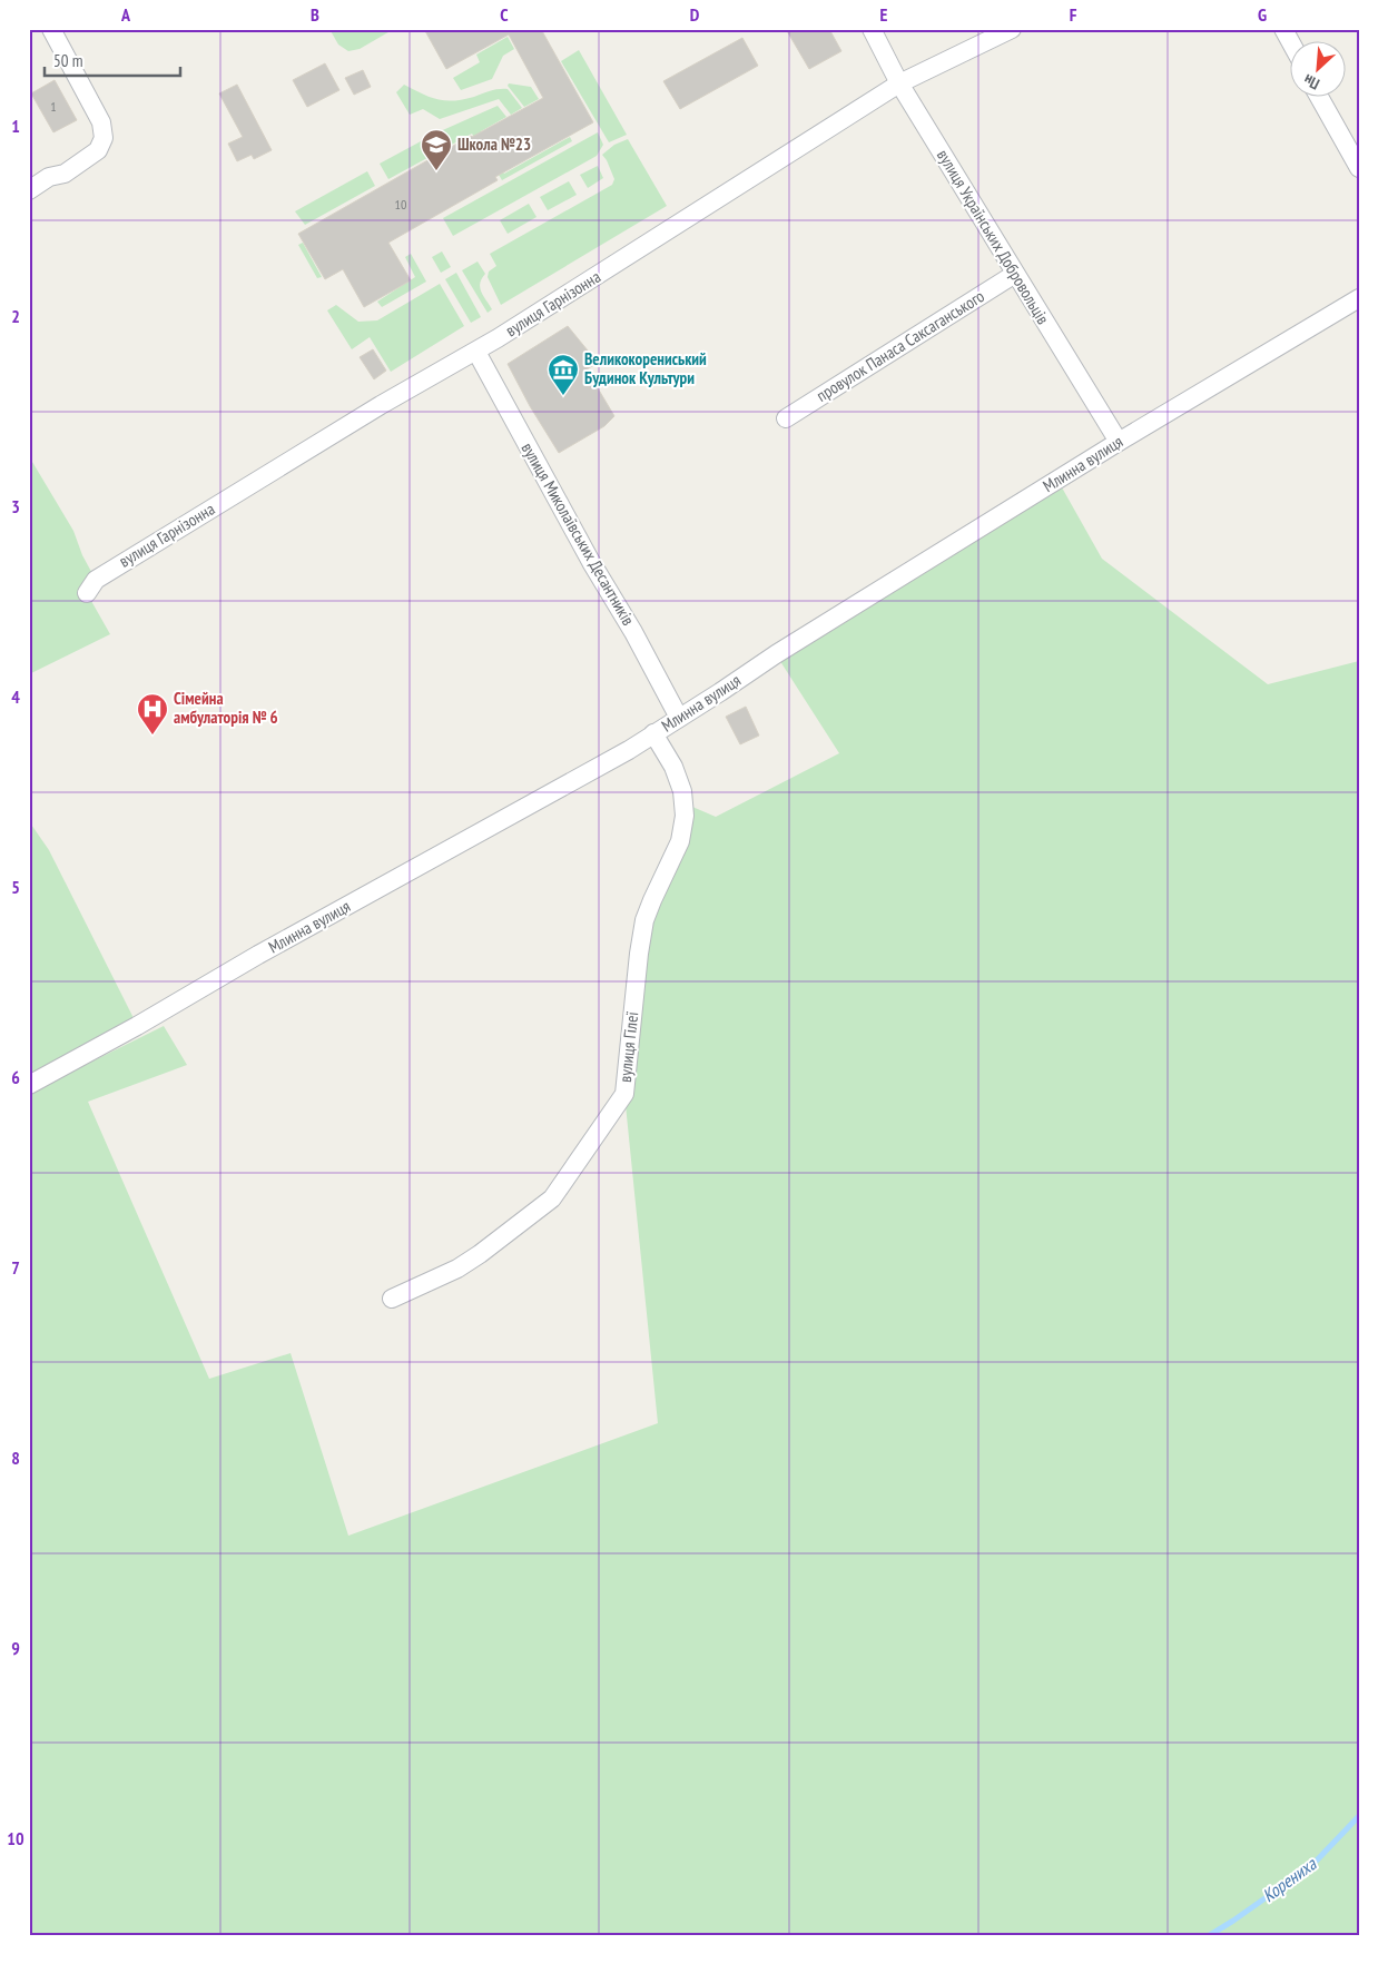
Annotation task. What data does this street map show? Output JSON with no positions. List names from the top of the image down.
{
  "streets": {
    "street": [
      "вулиця Українських Добровольців",
      "вулиця Гарнізонна",
      "провулок Панаса Саксаганського",
      "Млинна вулиця",
      "вулиця Миколаївських Десантників",
      "вулиця Гілеї"
    ]
  },
  "crossings": [
    ["вулиця Українських Добровольців", "вулиця Гарнізонна"],
    ["вулиця Українських Добровольців", "провулок Панаса Саксаганського"],
    ["вулиця Українських Добровольців", "Млинна вулиця"],
    ["вулиця Гарнізонна", "вулиця Миколаївських Десантників"],
    ["Млинна вулиця", "вулиця Миколаївських Десантників"],
    ["Млинна вулиця", "вулиця Гілеї"]
  ],
  "water": ["Корениха"],
  "places": {
    "school or university": ["Школа №23"],
    "museum": ["Великокорениський Будинок Культури"],
    "hospital": ["Сімейна амбулаторія № 6"]
  },
  "house_numbers": ["1", "10"],
  "scale_bar": "50 m",
  "north": "bottom left",
  "grid": {
    "columns": [
      "A",
      "B",
      "C",
      "D",
      "E",
      "F",
      "G"
    ],
    "rows": [
      "1",
      "2",
      "3",
      "4",
      "5",
      "6",
      "7",
      "8",
      "9",
      "10"
    ]
  }
}
